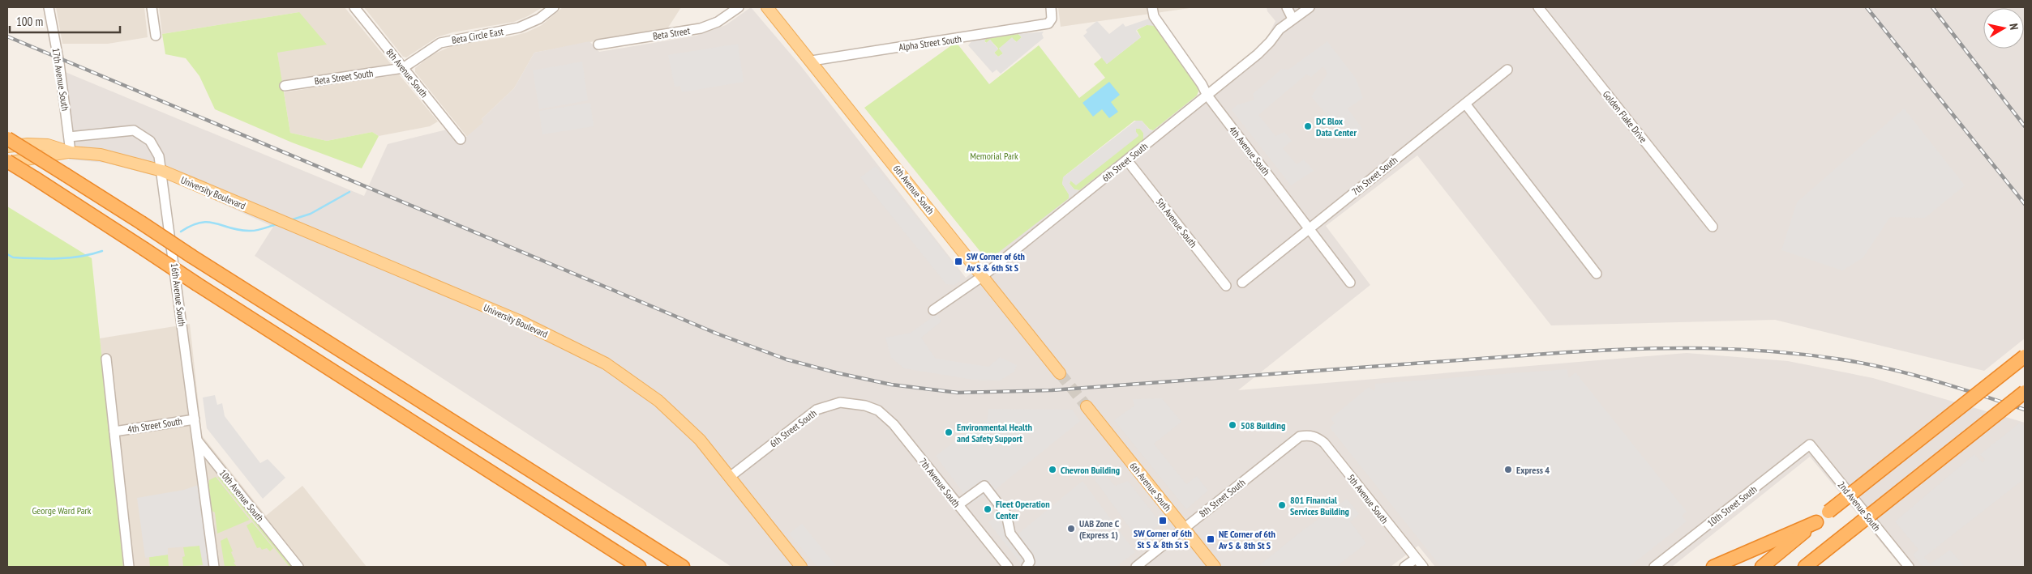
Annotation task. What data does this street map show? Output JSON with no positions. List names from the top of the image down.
{
  "streets": {
    "main road": ["6th Avenue South", "University Boulevard"],
    "street": [
      "Beta Street",
      "Beta Circle East",
      "Alpha Street South",
      "8th Avenue South",
      "Beta Street South",
      "17th Avenue South",
      "Golden Flake Drive",
      "4th Avenue South",
      "6th Street South",
      "7th Street South",
      "5th Avenue South",
      "16th Avenue South",
      "4th Street South",
      "7th Avenue South",
      "10th Avenue South",
      "8th Street South",
      "10th Street South",
      "2nd Avenue South"
    ]
  },
  "crossings": [
    ["Beta Circle East", "8th Avenue South"],
    ["Beta Circle East", "Beta Street South"],
    ["Alpha Street South", "6th Avenue South"],
    ["8th Avenue South", "Beta Street South"],
    ["17th Avenue South", "University Boulevard"],
    ["17th Avenue South", "16th Avenue South"],
    ["4th Avenue South", "6th Street South"],
    ["4th Avenue South", "7th Street South"],
    ["6th Street South", "6th Avenue South"],
    ["6th Street South", "University Boulevard"],
    ["6th Street South", "5th Avenue South"],
    ["6th Street South", "7th Avenue South"],
    ["6th Avenue South", "8th Street South"],
    ["University Boulevard", "16th Avenue South"],
    ["5th Avenue South", "8th Street South"],
    ["16th Avenue South", "4th Street South"],
    ["10th Street South", "2nd Avenue South"]
  ],
  "parks": ["Memorial Park", "George Ward Park"],
  "places": {
    "other": [
      "DC Blox Data Center",
      "508 Building",
      "Environmental Health and Safety Support",
      "Chevron Building",
      "Express 4",
      "801 Financial Services Building",
      "Fleet Operation Center",
      "UAB Zone C (Express 1)"
    ],
    "transit": ["SW Corner of 6th Av S & 6th St S", "SW Corner of 6th St S & 8th St S", "NE Corner of 6th Av S & 8th St S"]
  },
  "scale_bar": "100 m",
  "north": "right"
}
